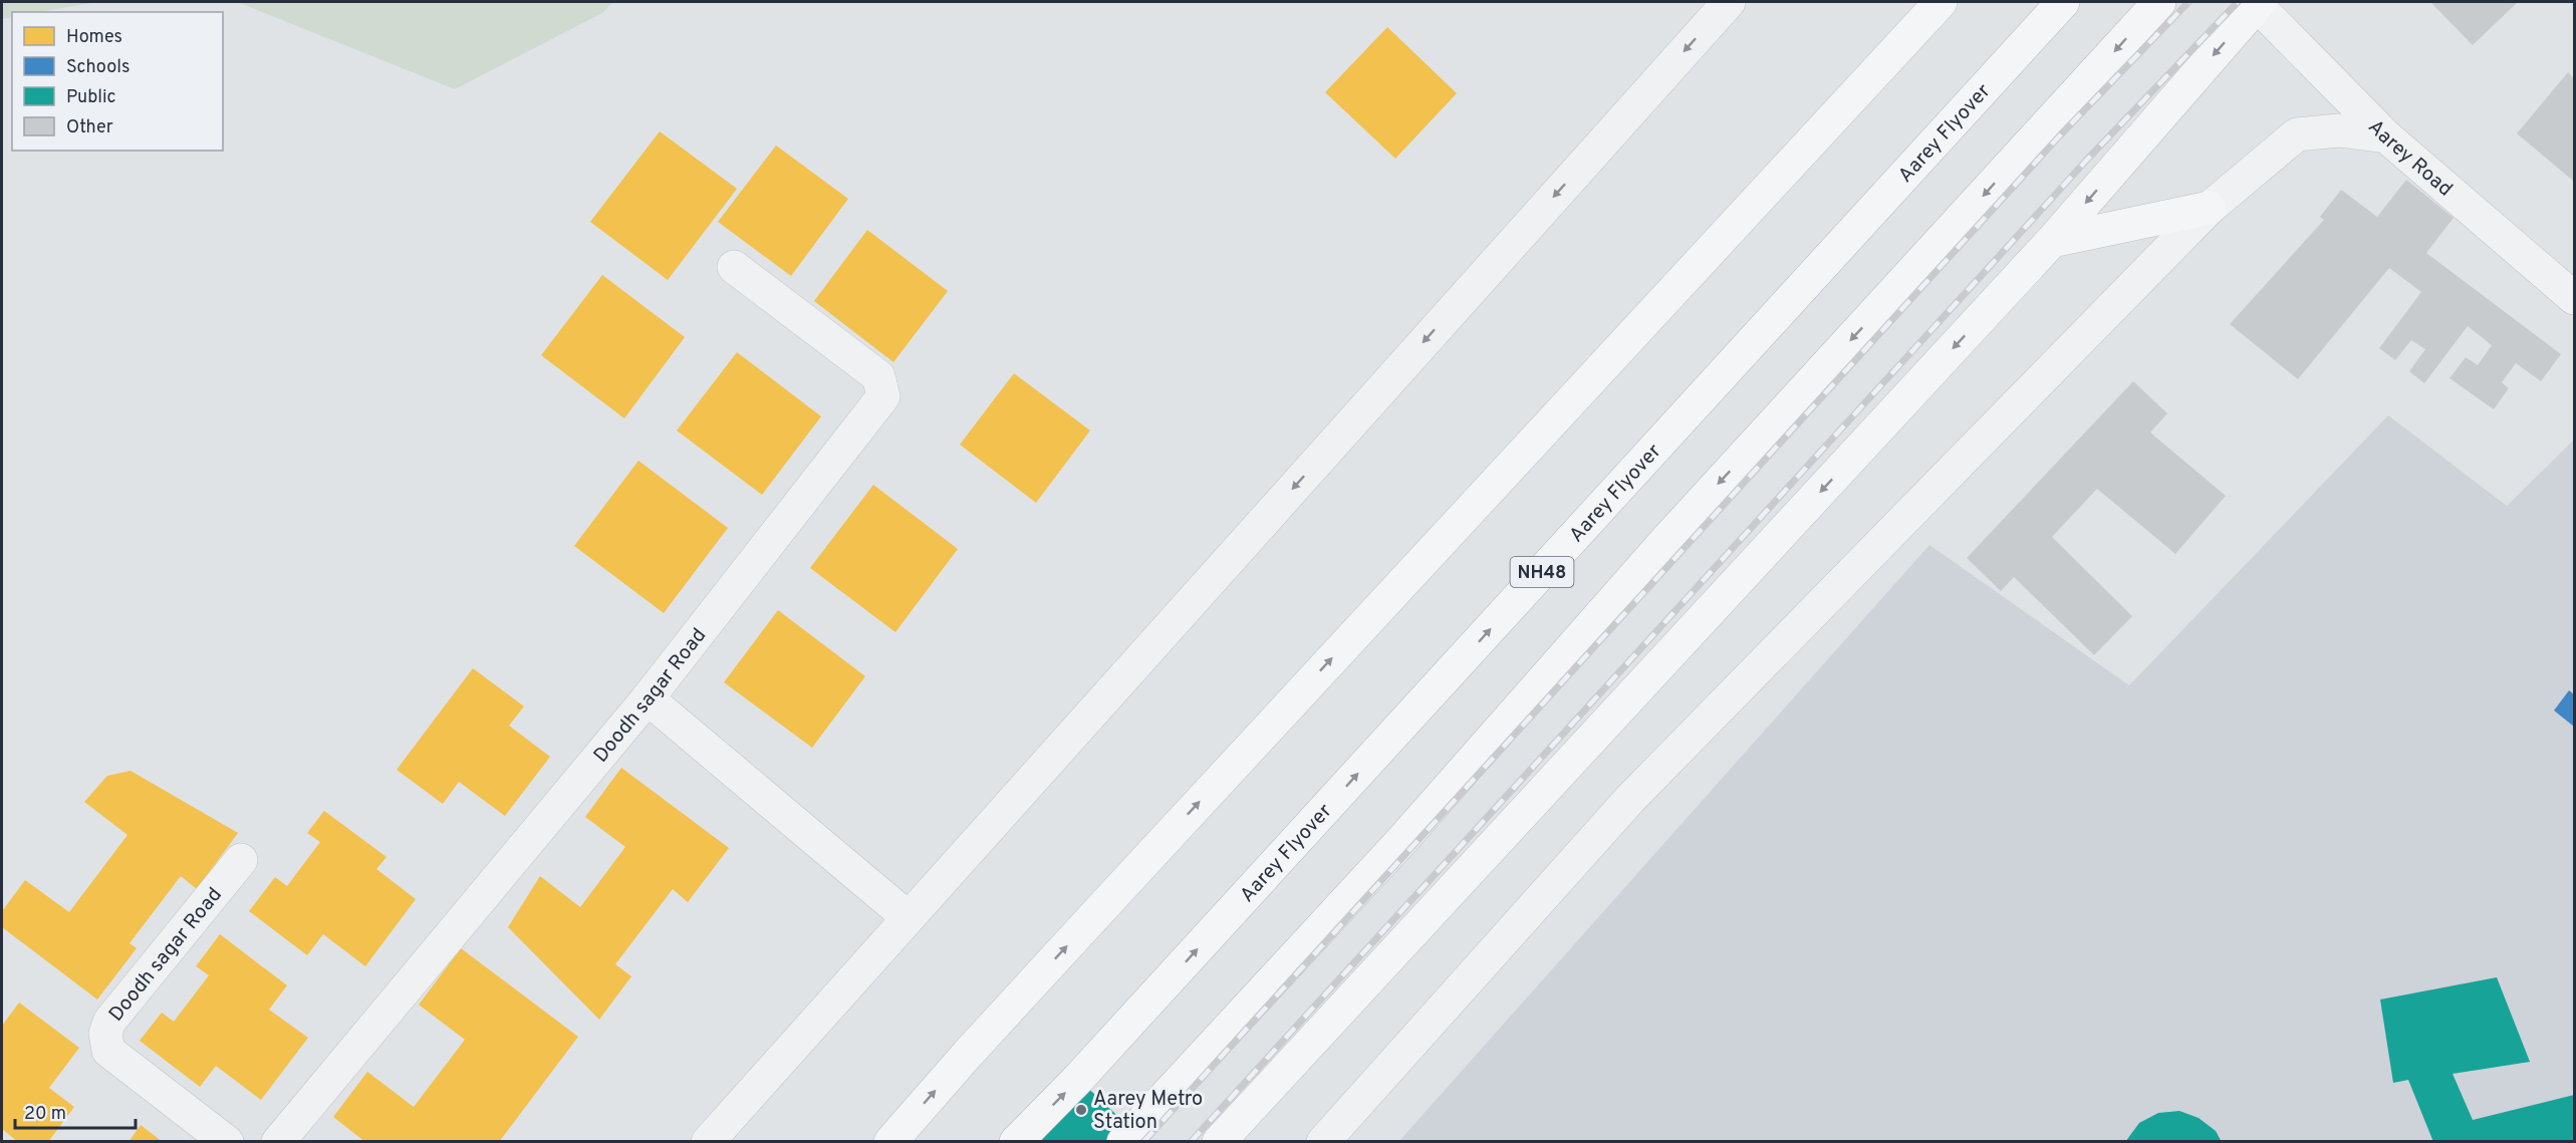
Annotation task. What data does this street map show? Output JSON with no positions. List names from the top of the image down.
{
  "streets": {
    "main road": ["Aarey Flyover", "NH48"],
    "street": ["Aarey Road", "Doodh sagar Road"]
  },
  "places": ["Aarey Metro Station"],
  "legend": [
    "Homes",
    "Schools",
    "Public",
    "Other"
  ],
  "scale_bar": "20 m"
}
